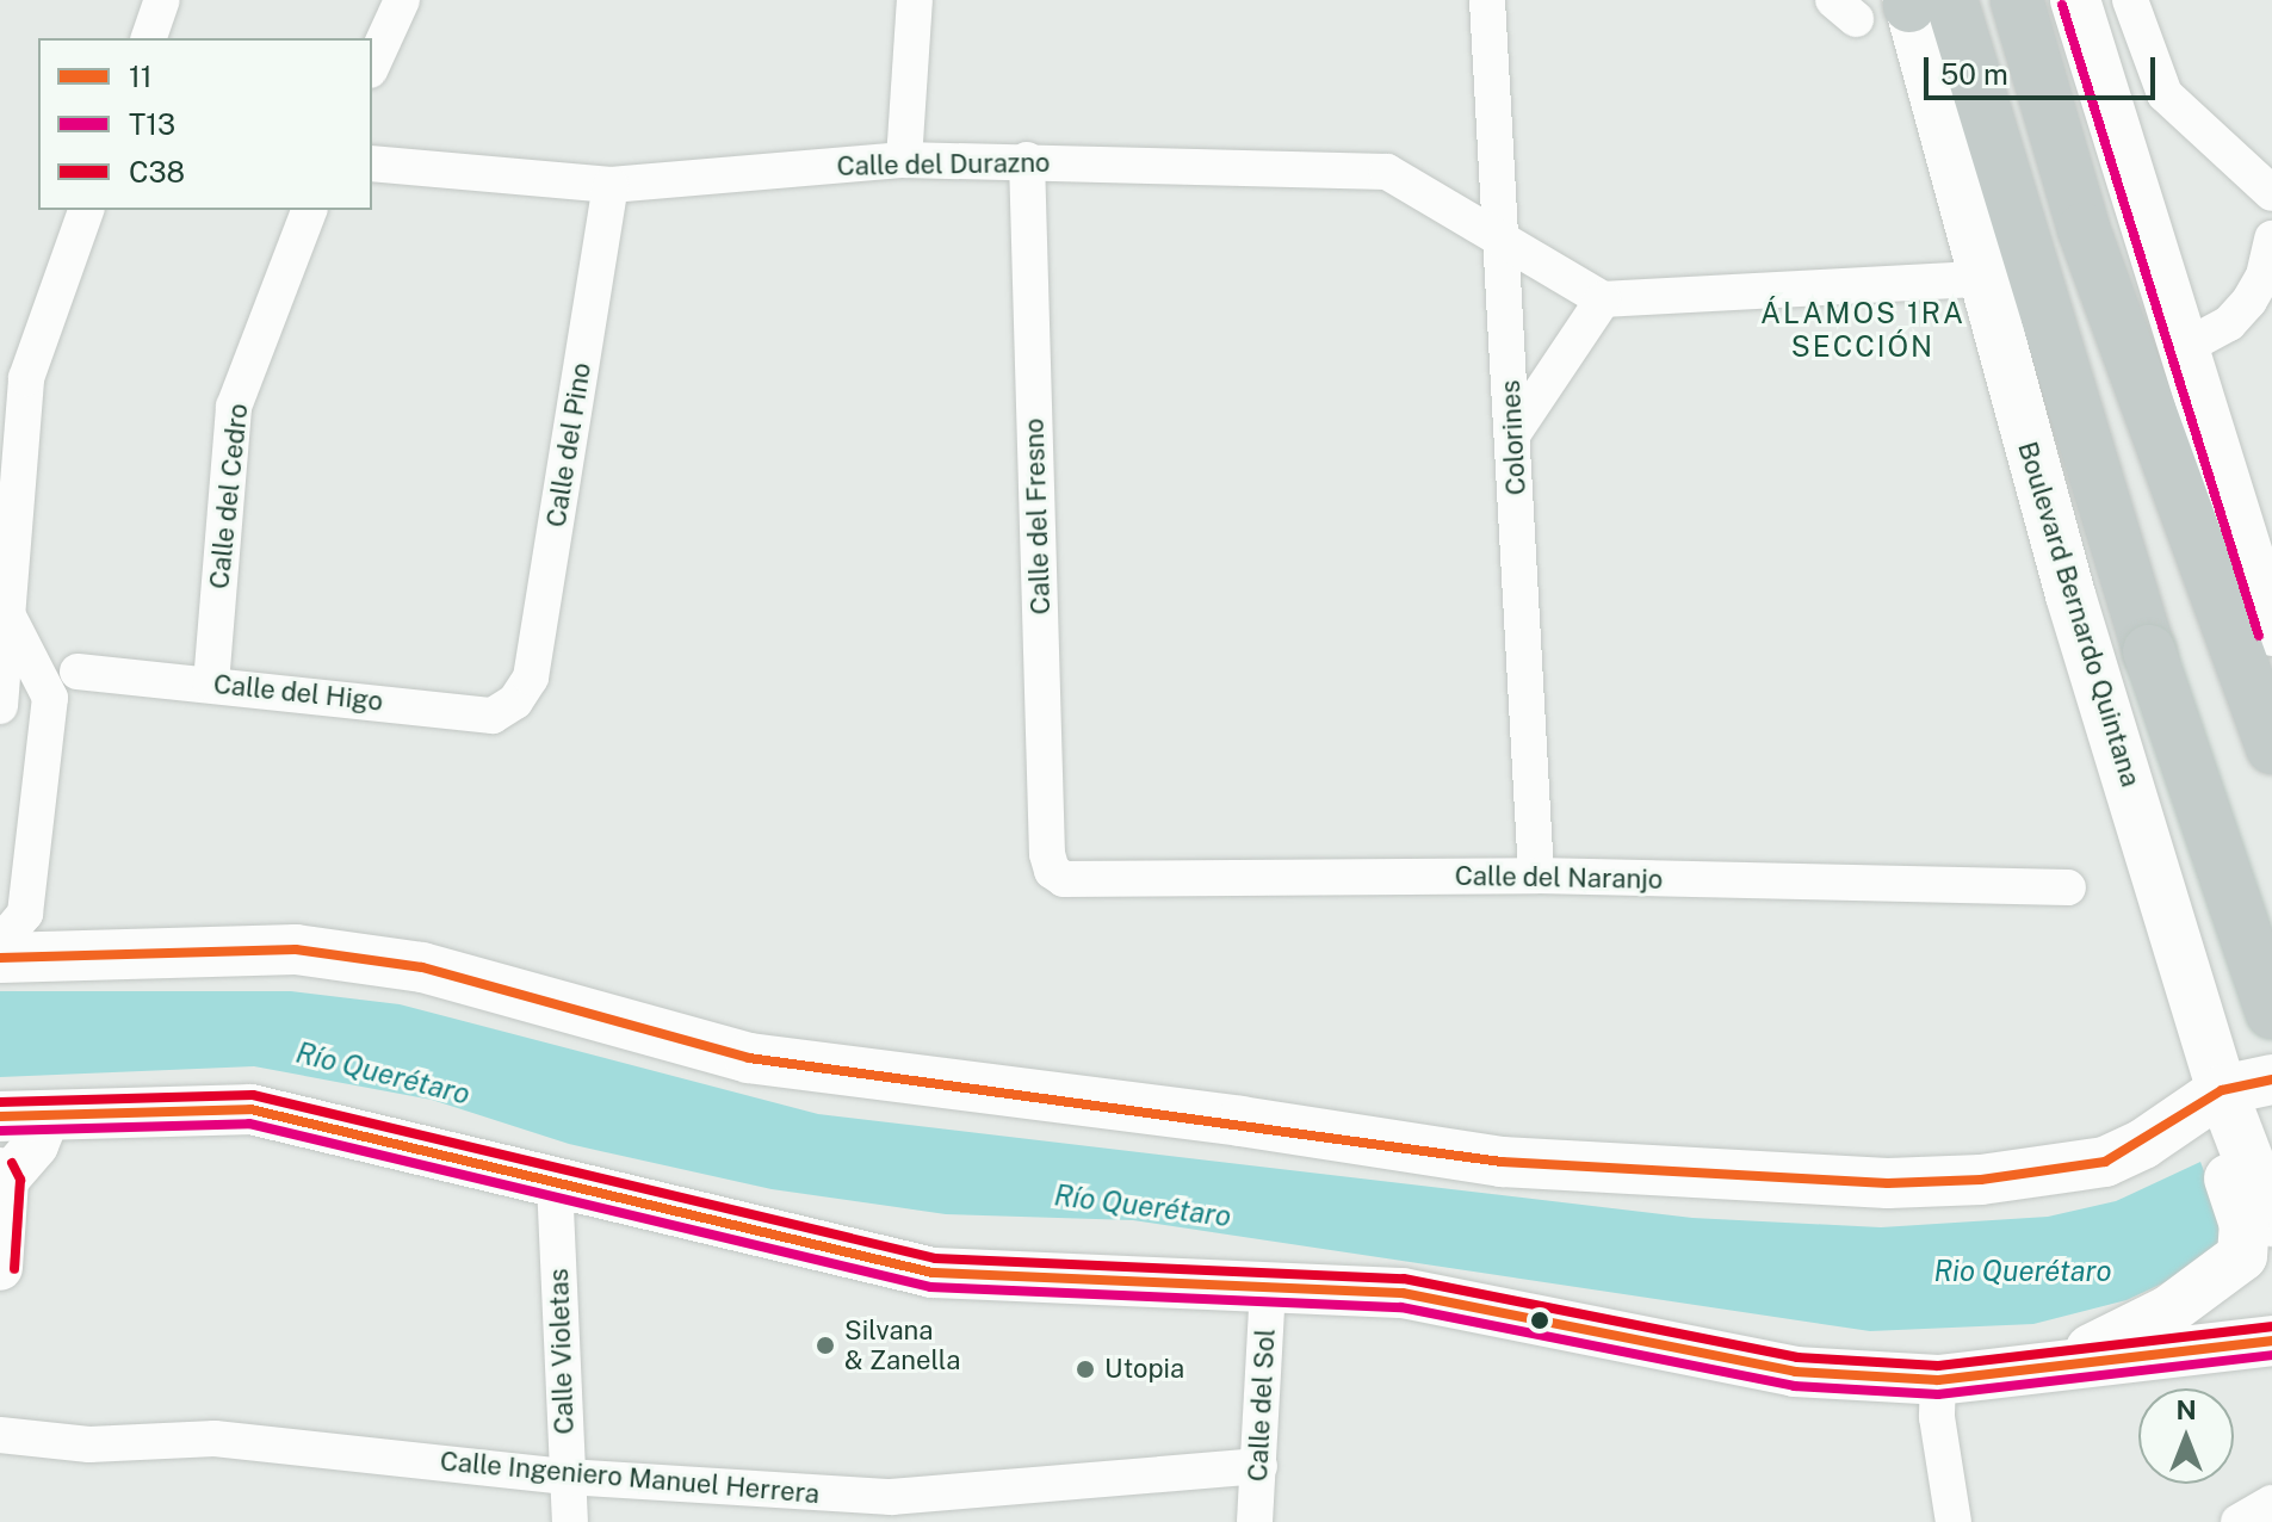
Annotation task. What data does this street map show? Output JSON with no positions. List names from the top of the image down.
{
  "streets": {
    "highway": ["Boulevard Bernardo Quintana"],
    "street": [
      "Calle del Durazno",
      "Colorines",
      "Calle del Pino",
      "Calle del Cedro",
      "Calle del Fresno",
      "Calle del Higo",
      "Calle del Naranjo",
      "Calle Violetas",
      "Calle del Sol",
      "Calle Ingeniero Manuel Herrera"
    ]
  },
  "crossings": [
    ["Calle del Durazno", "Colorines"],
    ["Calle del Durazno", "Calle del Pino"],
    ["Calle del Durazno", "Calle del Fresno"],
    ["Colorines", "Calle del Naranjo"],
    ["Calle del Pino", "Calle del Higo"],
    ["Calle del Cedro", "Calle del Higo"],
    ["Calle del Fresno", "Calle del Naranjo"],
    ["Calle Violetas", "Calle Ingeniero Manuel Herrera"],
    ["Calle del Sol", "Calle Ingeniero Manuel Herrera"]
  ],
  "districts": ["ÁLAMOS 1RA SECCIÓN"],
  "water": ["Río Querétaro", "Rio Querétaro"],
  "places": ["Silvana & Zanella", "Utopia"],
  "lines": ["transit line T13", "transit line 11", "transit line C38"],
  "legend": ["11", "T13", "C38"],
  "scale_bar": "50 m",
  "north": "top"
}
